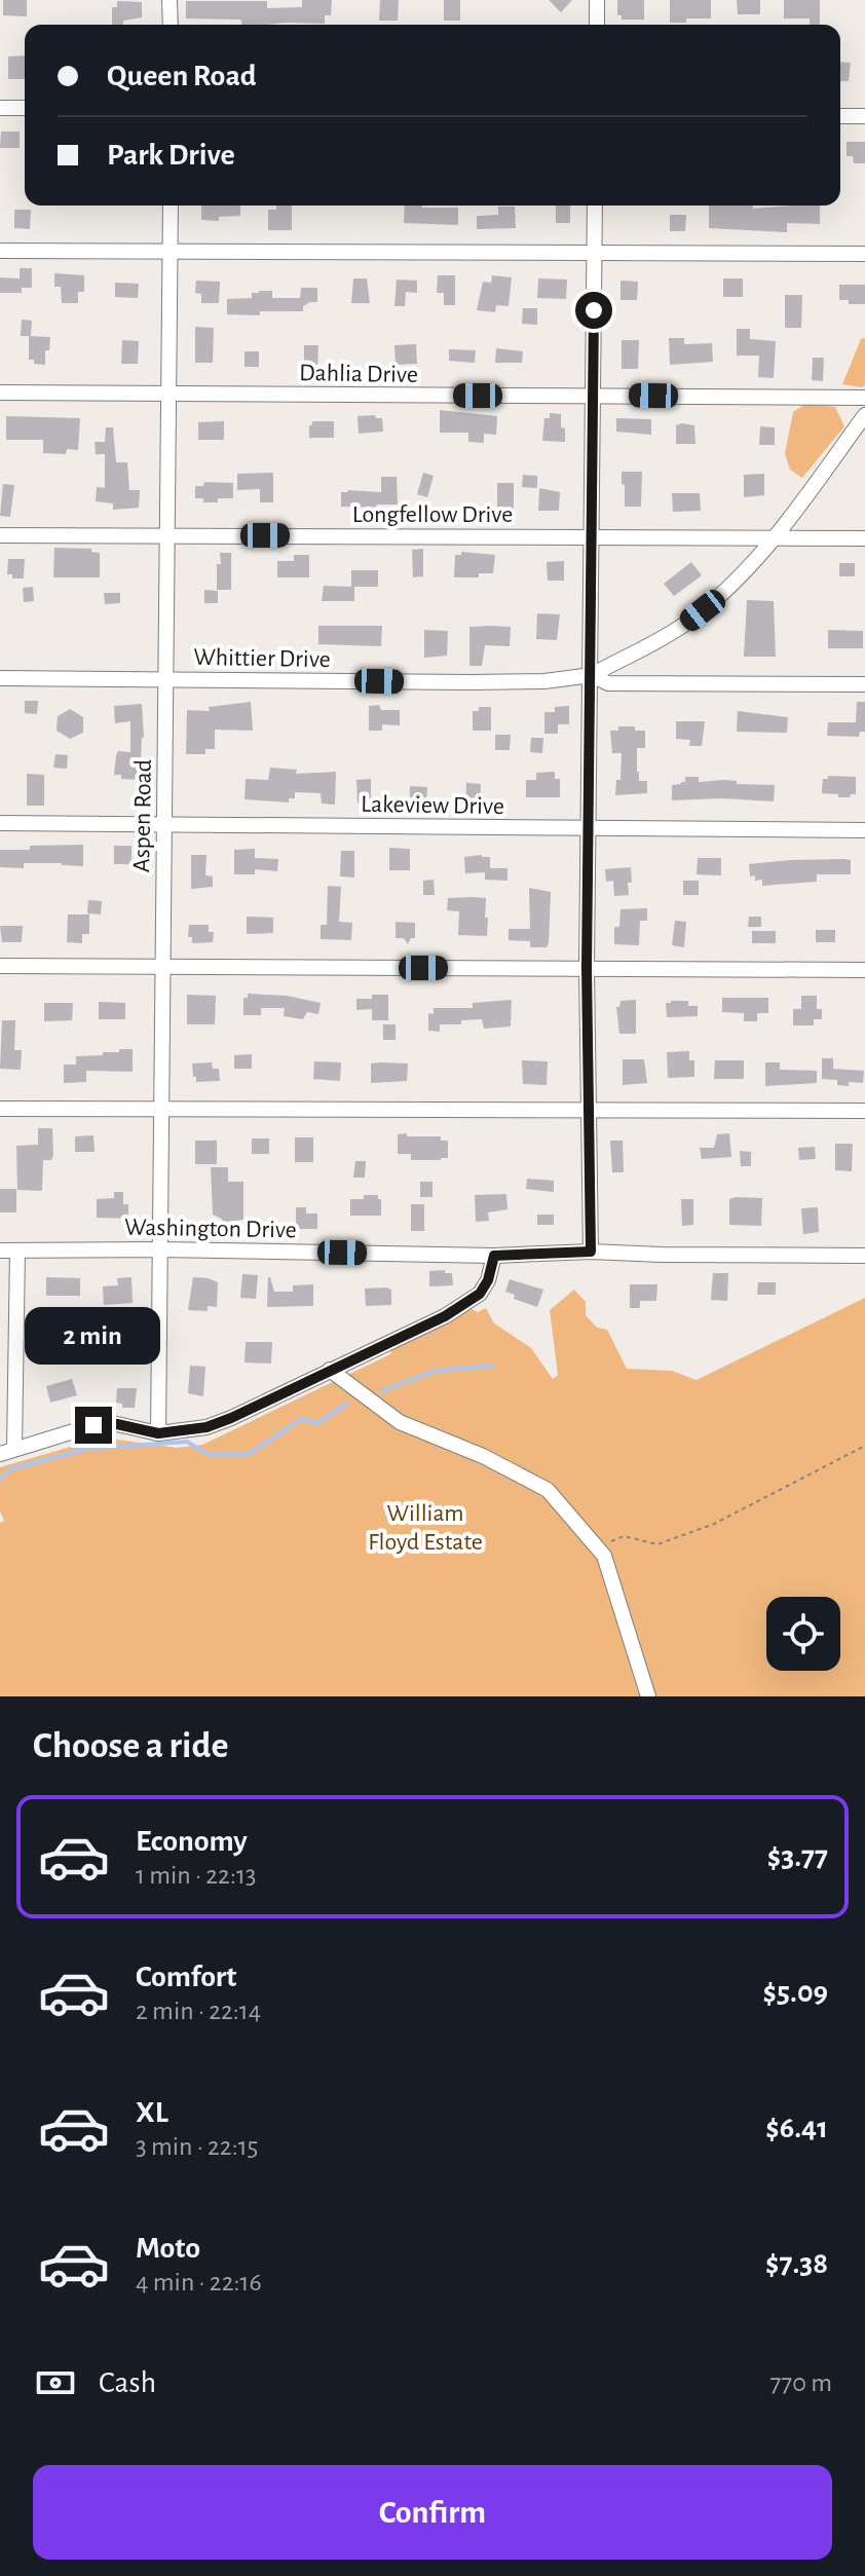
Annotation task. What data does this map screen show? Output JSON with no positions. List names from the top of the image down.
{
  "streets": {
    "street": [
      "Dahlia Drive",
      "Longfellow Drive",
      "Whittier Drive",
      "Lakeview Drive",
      "Aspen Road",
      "Washington Drive"
    ]
  },
  "crossings": [
    ["Dahlia Drive", "Aspen Road"],
    ["Longfellow Drive", "Aspen Road"],
    ["Whittier Drive", "Aspen Road"],
    ["Lakeview Drive", "Aspen Road"],
    ["Aspen Road", "Washington Drive"]
  ],
  "parks": ["William Floyd Estate"],
  "page": {
    "banner": ["Queen Road", "Park Drive"],
    "bubble": "2 min",
    "heading": "Choose a ride",
    "list": [
      {
        "name": "Economy",
        "note": "1 min · 22:13",
        "value": "$3.77"
      },
      {
        "name": "Comfort",
        "note": "2 min · 22:14",
        "value": "$5.09"
      },
      {
        "name": "XL",
        "note": "3 min · 22:15",
        "value": "$6.41"
      },
      {
        "name": "Moto",
        "note": "4 min · 22:16",
        "value": "$7.38"
      }
    ],
    "pay": ["Cash", "770 m"],
    "buttons": "Confirm"
  }
}
